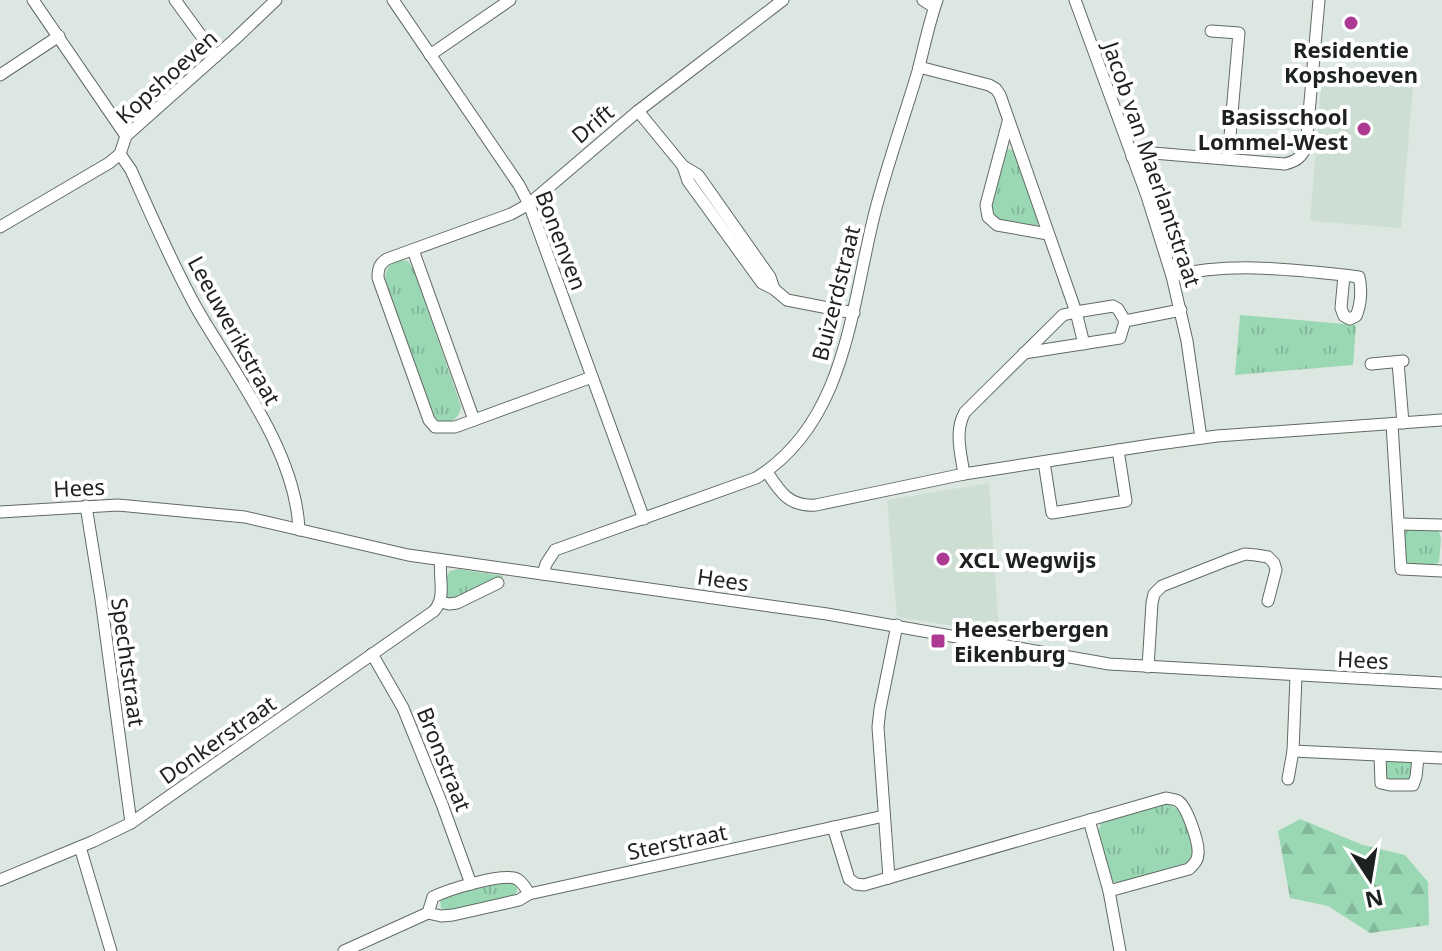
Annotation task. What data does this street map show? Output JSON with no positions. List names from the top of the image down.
{
  "streets": {
    "street": [
      "Kopshoeven",
      "Drift",
      "Jacob van Maerlantstraat",
      "Bonenven",
      "Buizerdstraat",
      "Leeuwerikstraat",
      "Hees",
      "Spechtstraat",
      "Donkerstraat",
      "Bronstraat",
      "Sterstraat"
    ]
  },
  "crossings": [
    ["Kopshoeven", "Leeuwerikstraat"],
    ["Drift", "Bonenven"],
    ["Bonenven", "Buizerdstraat"],
    ["Buizerdstraat", "Hees"],
    ["Leeuwerikstraat", "Hees"],
    ["Hees", "Spechtstraat"],
    ["Spechtstraat", "Donkerstraat"],
    ["Donkerstraat", "Bronstraat"],
    ["Bronstraat", "Sterstraat"]
  ],
  "places": {
    "other": ["Residentie Kopshoeven", "Basisschool Lommel-West", "XCL Wegwijs"],
    "transit": ["Heeserbergen Eikenburg"]
  },
  "north": "bottom"
}
